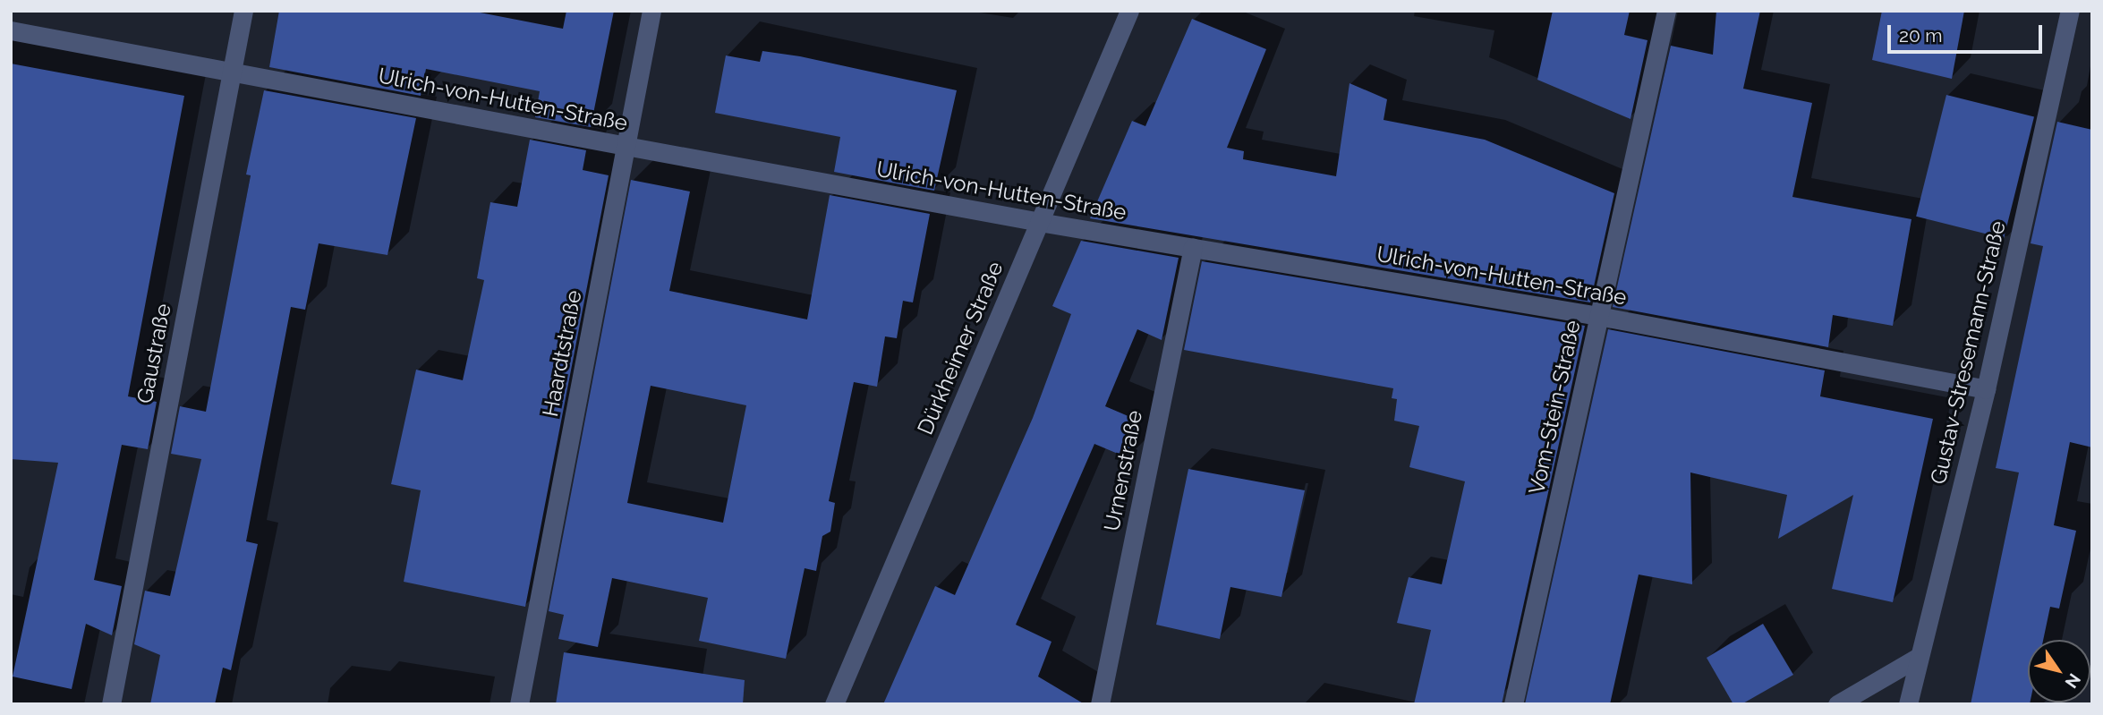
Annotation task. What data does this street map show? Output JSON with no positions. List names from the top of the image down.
{
  "streets": {
    "street": [
      "Ulrich-von-Hutten-Straße",
      "Dürkheimer Straße",
      "Gustav-Stresemann-Straße",
      "Gaustraße",
      "Haardtstraße",
      "Vom-Stein-Straße",
      "Urnenstraße"
    ]
  },
  "crossings": [
    ["Ulrich-von-Hutten-Straße", "Dürkheimer Straße"],
    ["Ulrich-von-Hutten-Straße", "Gustav-Stresemann-Straße"],
    ["Ulrich-von-Hutten-Straße", "Gaustraße"],
    ["Ulrich-von-Hutten-Straße", "Haardtstraße"],
    ["Ulrich-von-Hutten-Straße", "Vom-Stein-Straße"],
    ["Ulrich-von-Hutten-Straße", "Urnenstraße"]
  ],
  "scale_bar": "20 m",
  "north": "bottom right"
}
